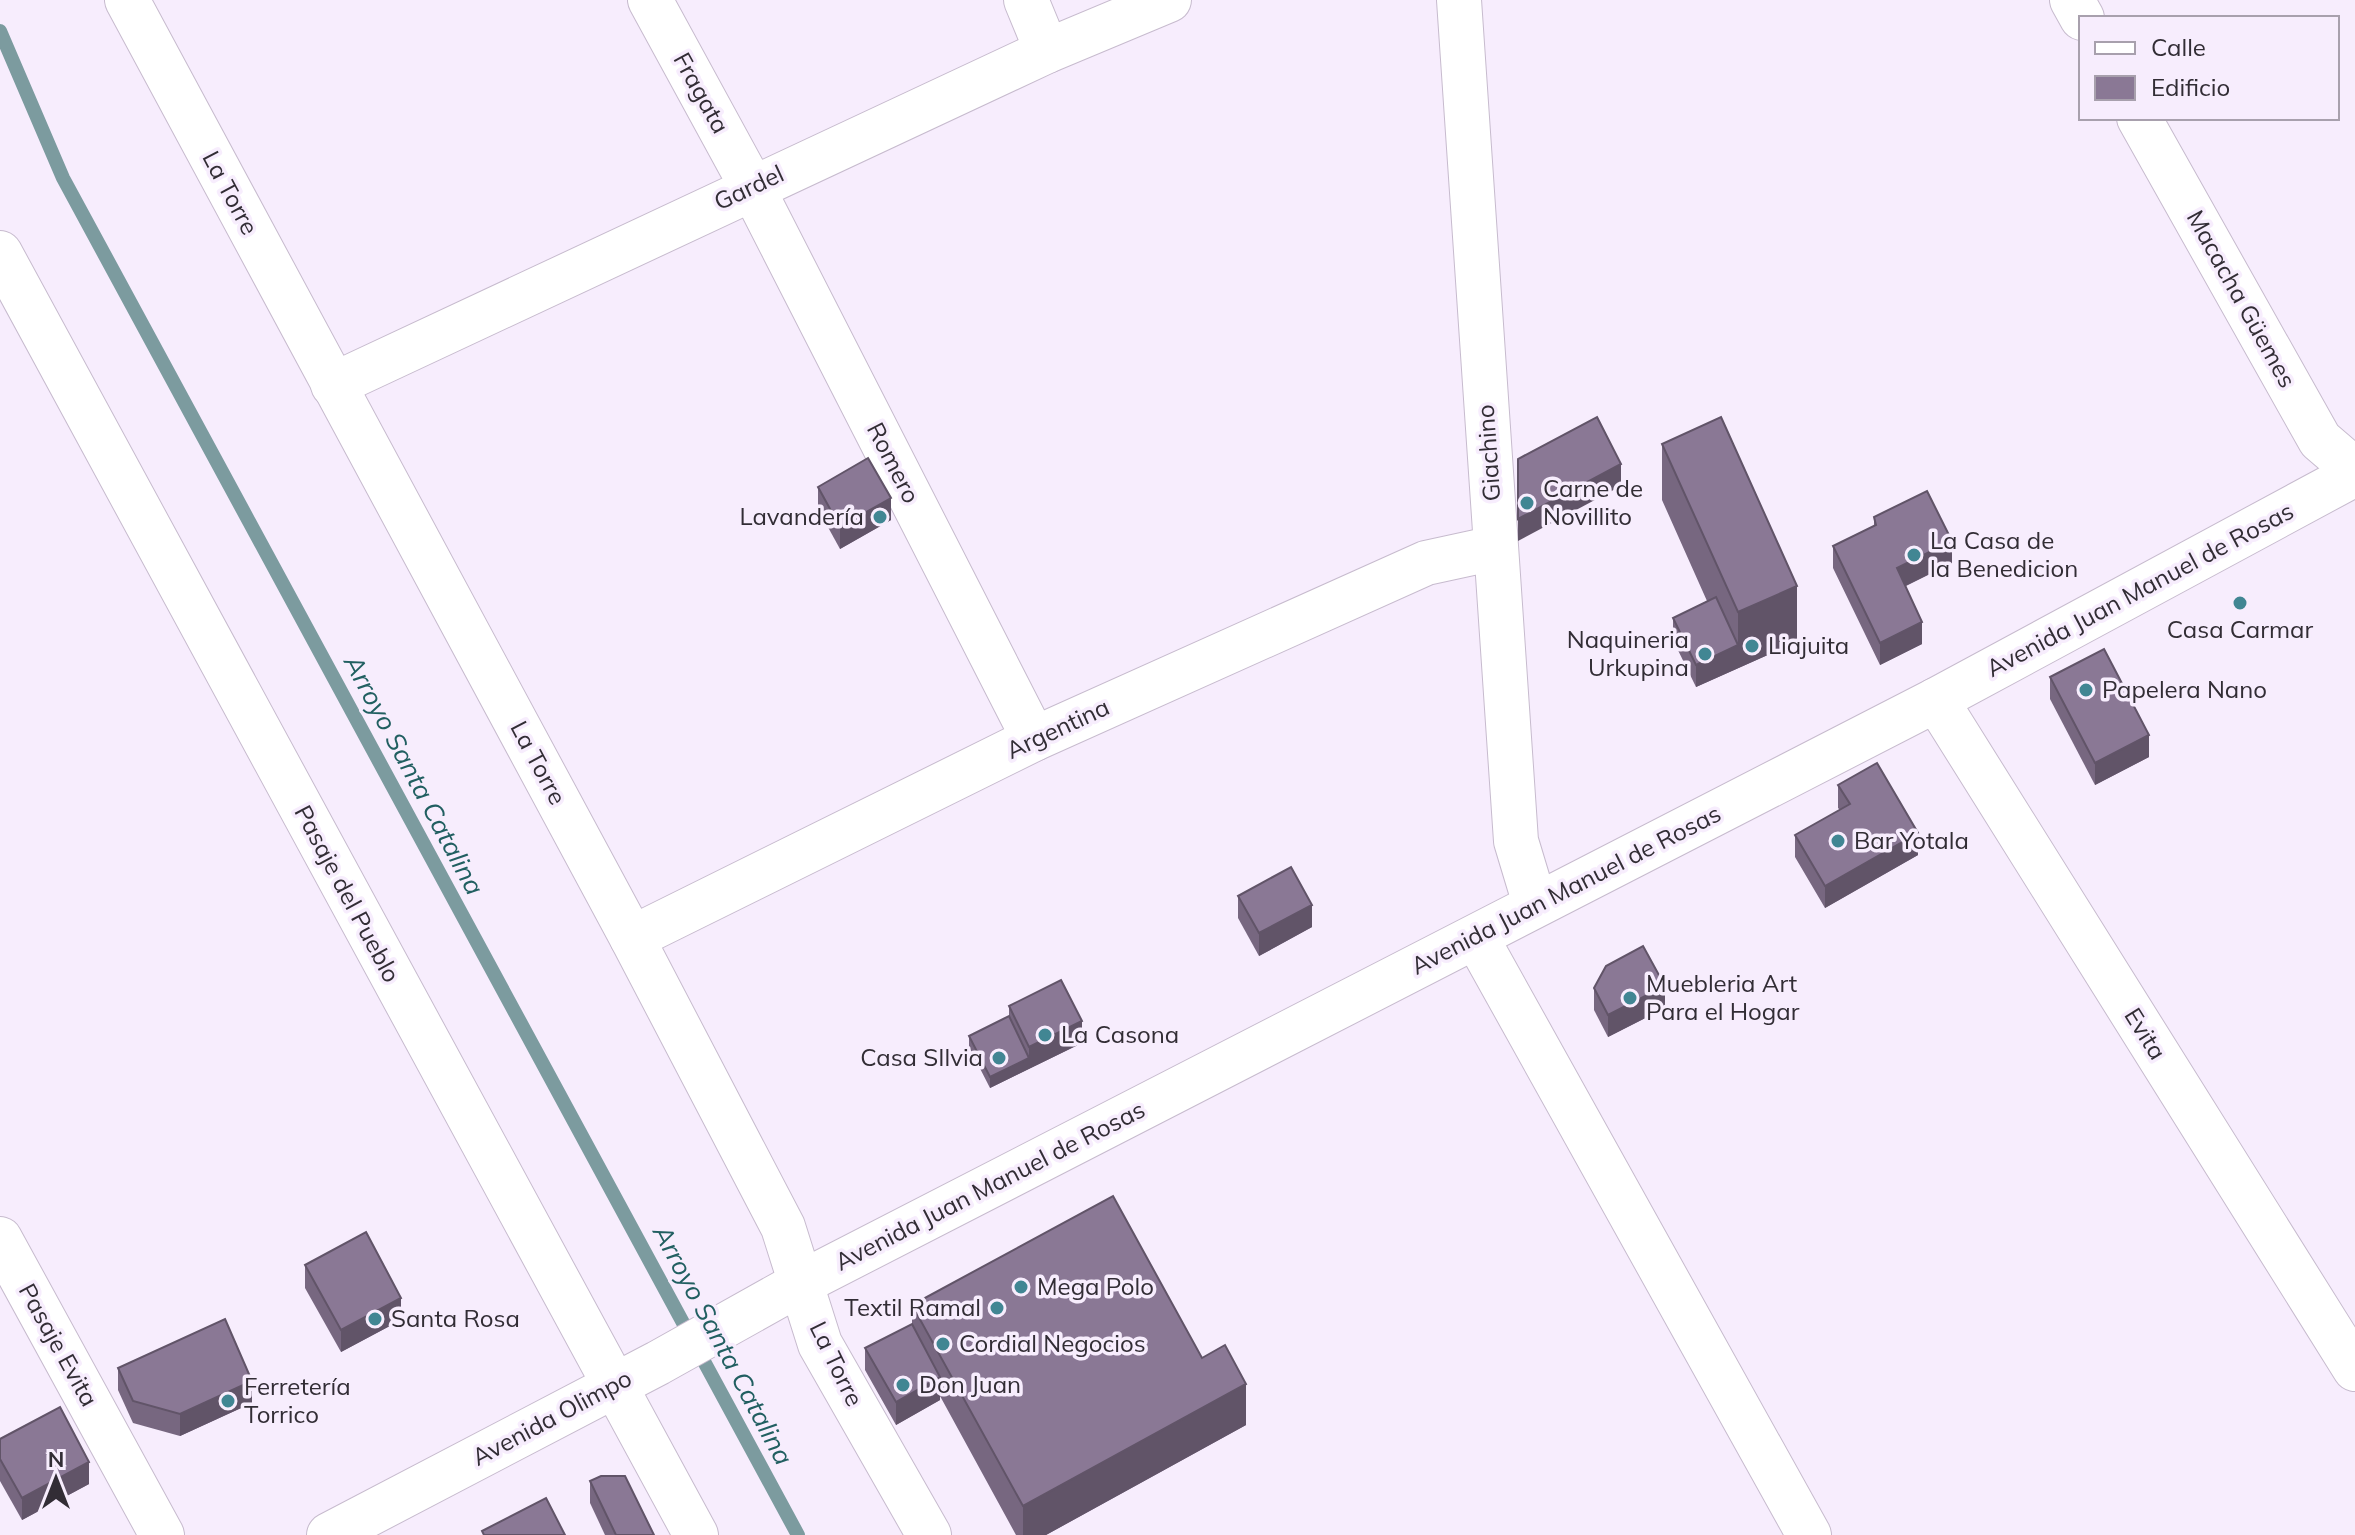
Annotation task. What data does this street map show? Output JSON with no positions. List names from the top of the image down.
{
  "streets": {
    "street": [
      "Fragata",
      "Gardel",
      "La Torre",
      "Macacha Güemes",
      "Giachino",
      "Romero",
      "Avenida Juan Manuel de Rosas",
      "Argentina",
      "Pasaje del Pueblo",
      "Evita",
      "Pasaje Evita",
      "Avenida Olimpo"
    ]
  },
  "crossings": [
    ["Fragata", "Gardel"],
    ["Fragata", "Romero"],
    ["Gardel", "La Torre"],
    ["Gardel", "Romero"],
    ["La Torre", "Avenida Juan Manuel de Rosas"],
    ["La Torre", "Argentina"],
    ["La Torre", "Avenida Olimpo"],
    ["Macacha Güemes", "Avenida Juan Manuel de Rosas"],
    ["Giachino", "Avenida Juan Manuel de Rosas"],
    ["Giachino", "Argentina"],
    ["Romero", "Argentina"],
    ["Avenida Juan Manuel de Rosas", "Evita"],
    ["Avenida Juan Manuel de Rosas", "Avenida Olimpo"],
    ["Pasaje del Pueblo", "Avenida Olimpo"]
  ],
  "water": ["Arroyo Santa Catalina"],
  "places": [
    "Carne de Novillito",
    "Lavandería",
    "La Casa de la Benedicion",
    "Casa Carmar",
    "Liajuita",
    "Naquineria Urkupina",
    "Papelera Nano",
    "Bar Yotala",
    "Muebleria Art Para el Hogar",
    "La Casona",
    "Casa SIlvia",
    "Mega Polo",
    "Textil Ramal",
    "Santa Rosa",
    "Cordial Negocios",
    "Don Juan",
    "Ferretería Torrico"
  ],
  "legend": ["Calle", "Edificio"],
  "north": "top"
}
